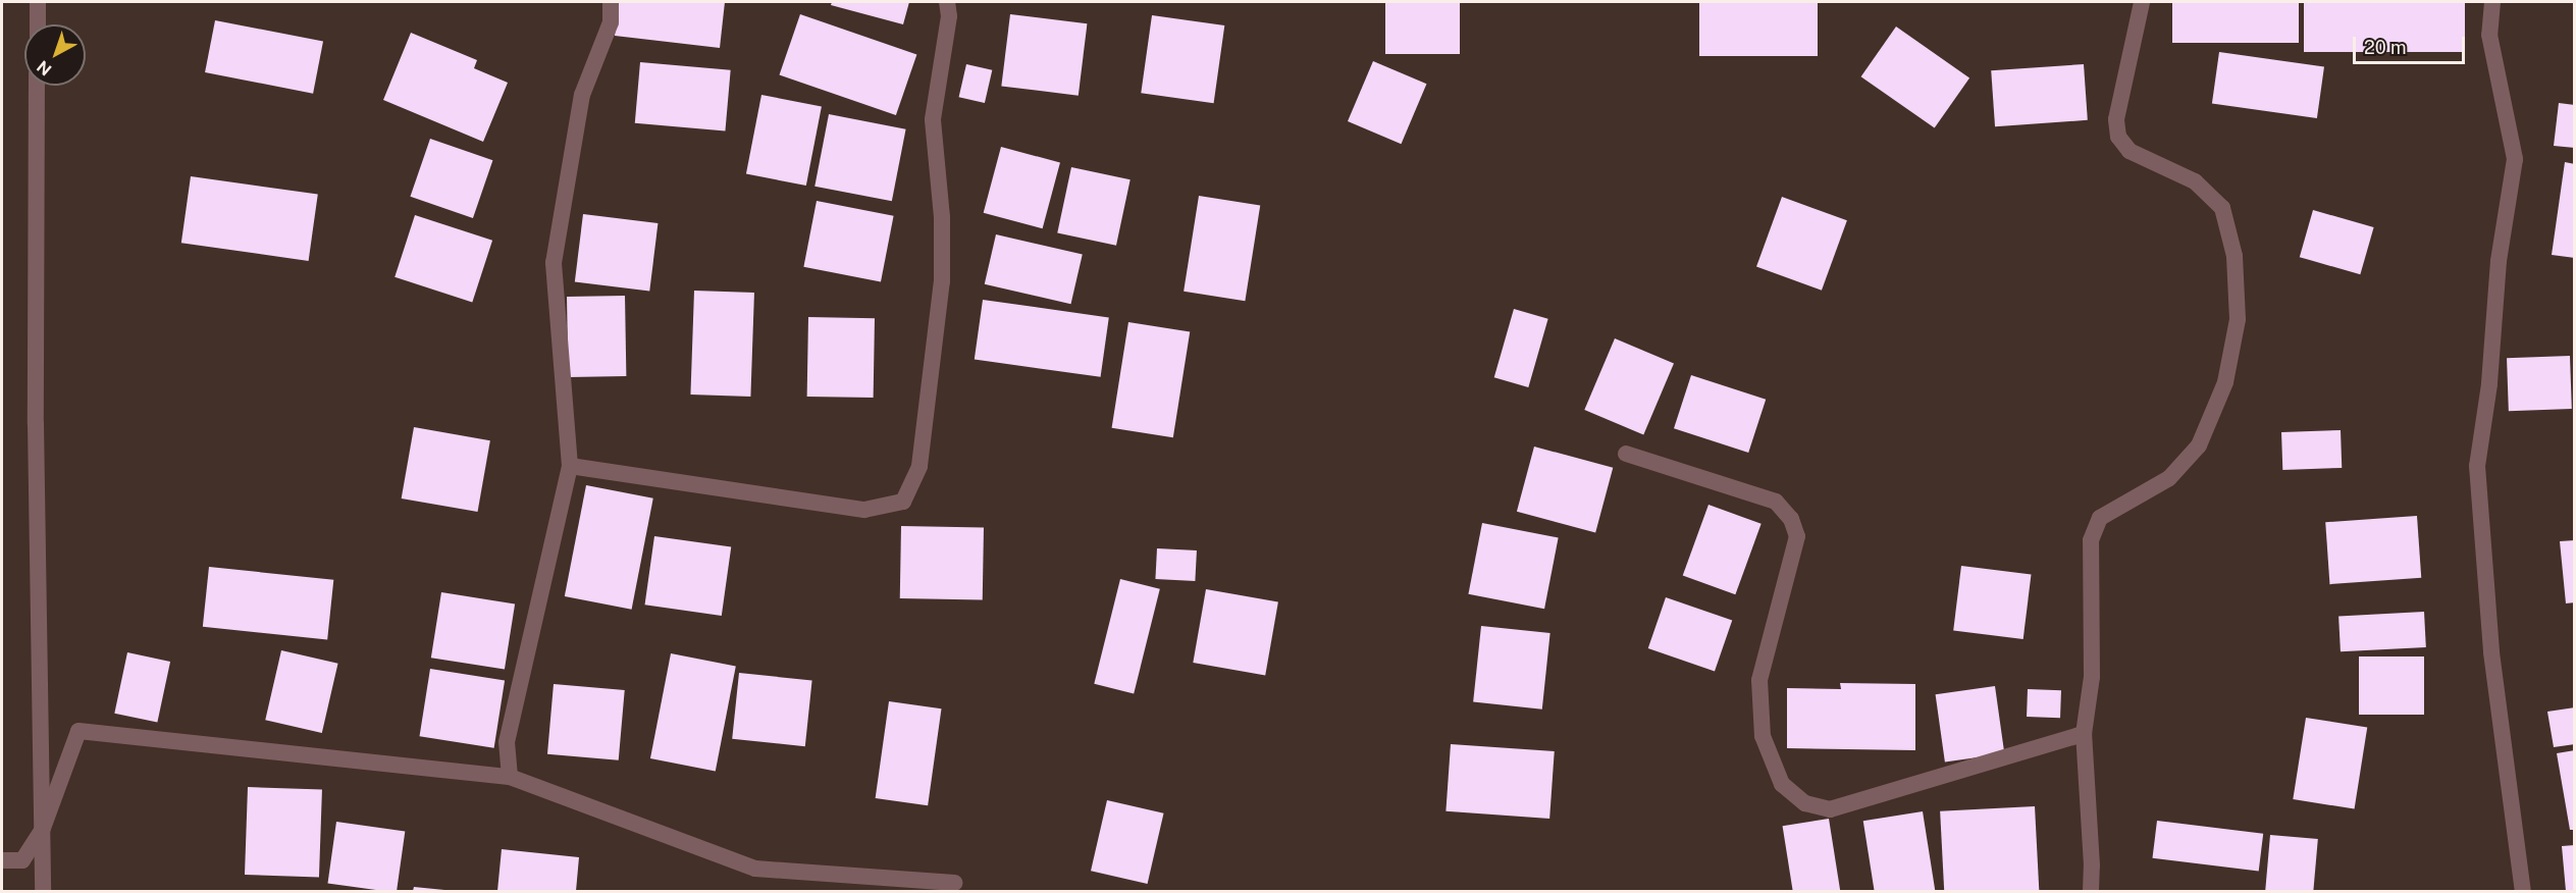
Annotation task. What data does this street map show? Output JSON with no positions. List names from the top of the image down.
{
  "scale_bar": "20 m",
  "north": "bottom left"
}
